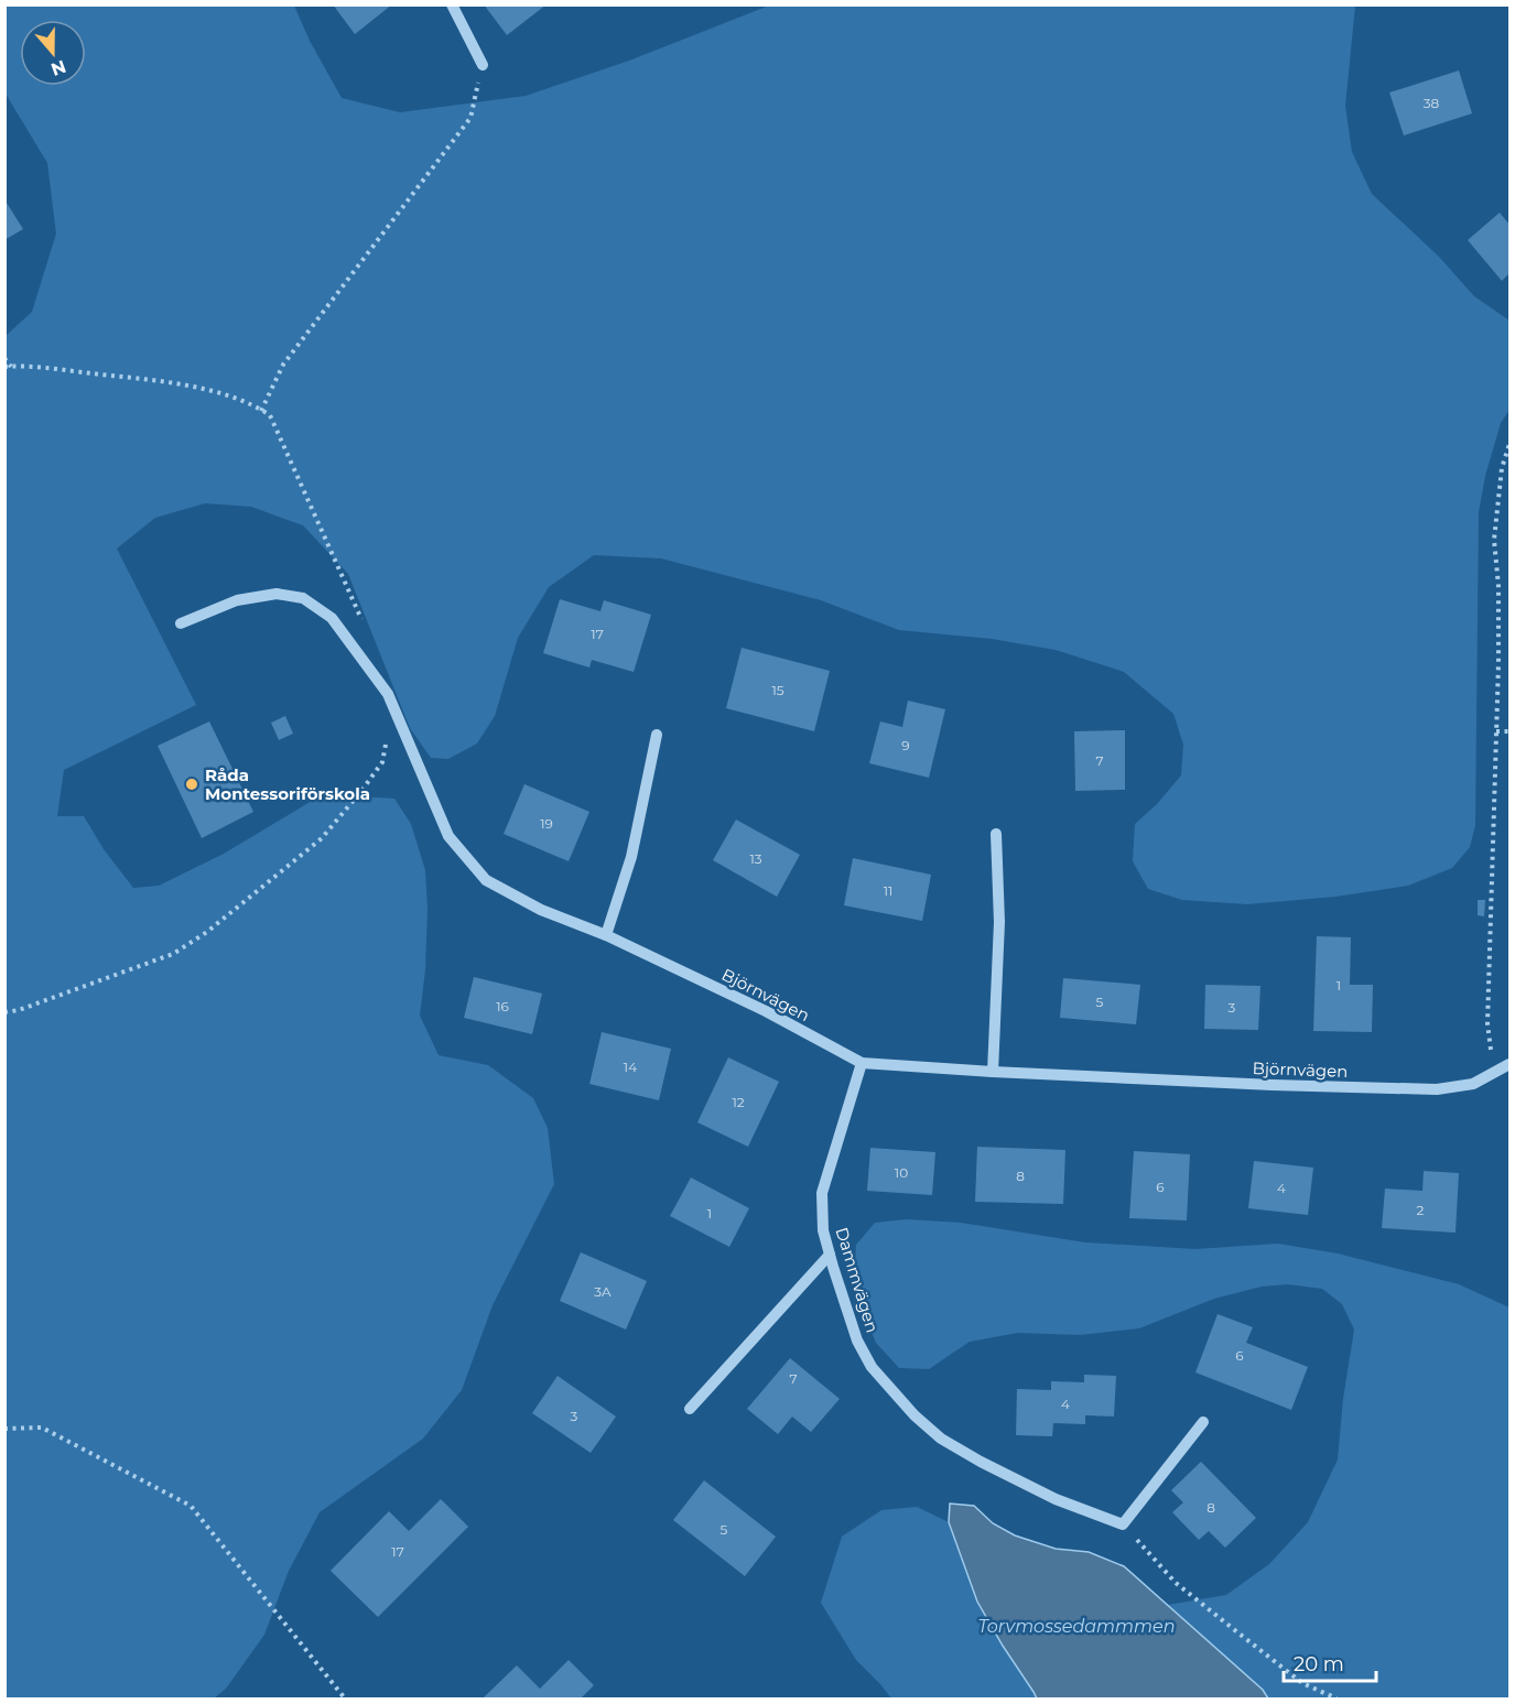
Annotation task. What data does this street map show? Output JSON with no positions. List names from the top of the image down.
{
  "streets": {
    "street": ["Björnvägen", "Dammvägen"]
  },
  "crossings": [
    ["Björnvägen", "Dammvägen"]
  ],
  "water": ["Torvmossedammmen"],
  "places": ["Råda Montessoriförskola"],
  "house_numbers": [
    "38",
    "17",
    "15",
    "9",
    "7",
    "19",
    "13",
    "11",
    "1",
    "5",
    "16",
    "3",
    "14",
    "12",
    "10",
    "8",
    "6",
    "4",
    "2",
    "1",
    "3A",
    "6",
    "7",
    "4",
    "3",
    "8",
    "5",
    "17"
  ],
  "scale_bar": "20 m",
  "north": "bottom"
}
